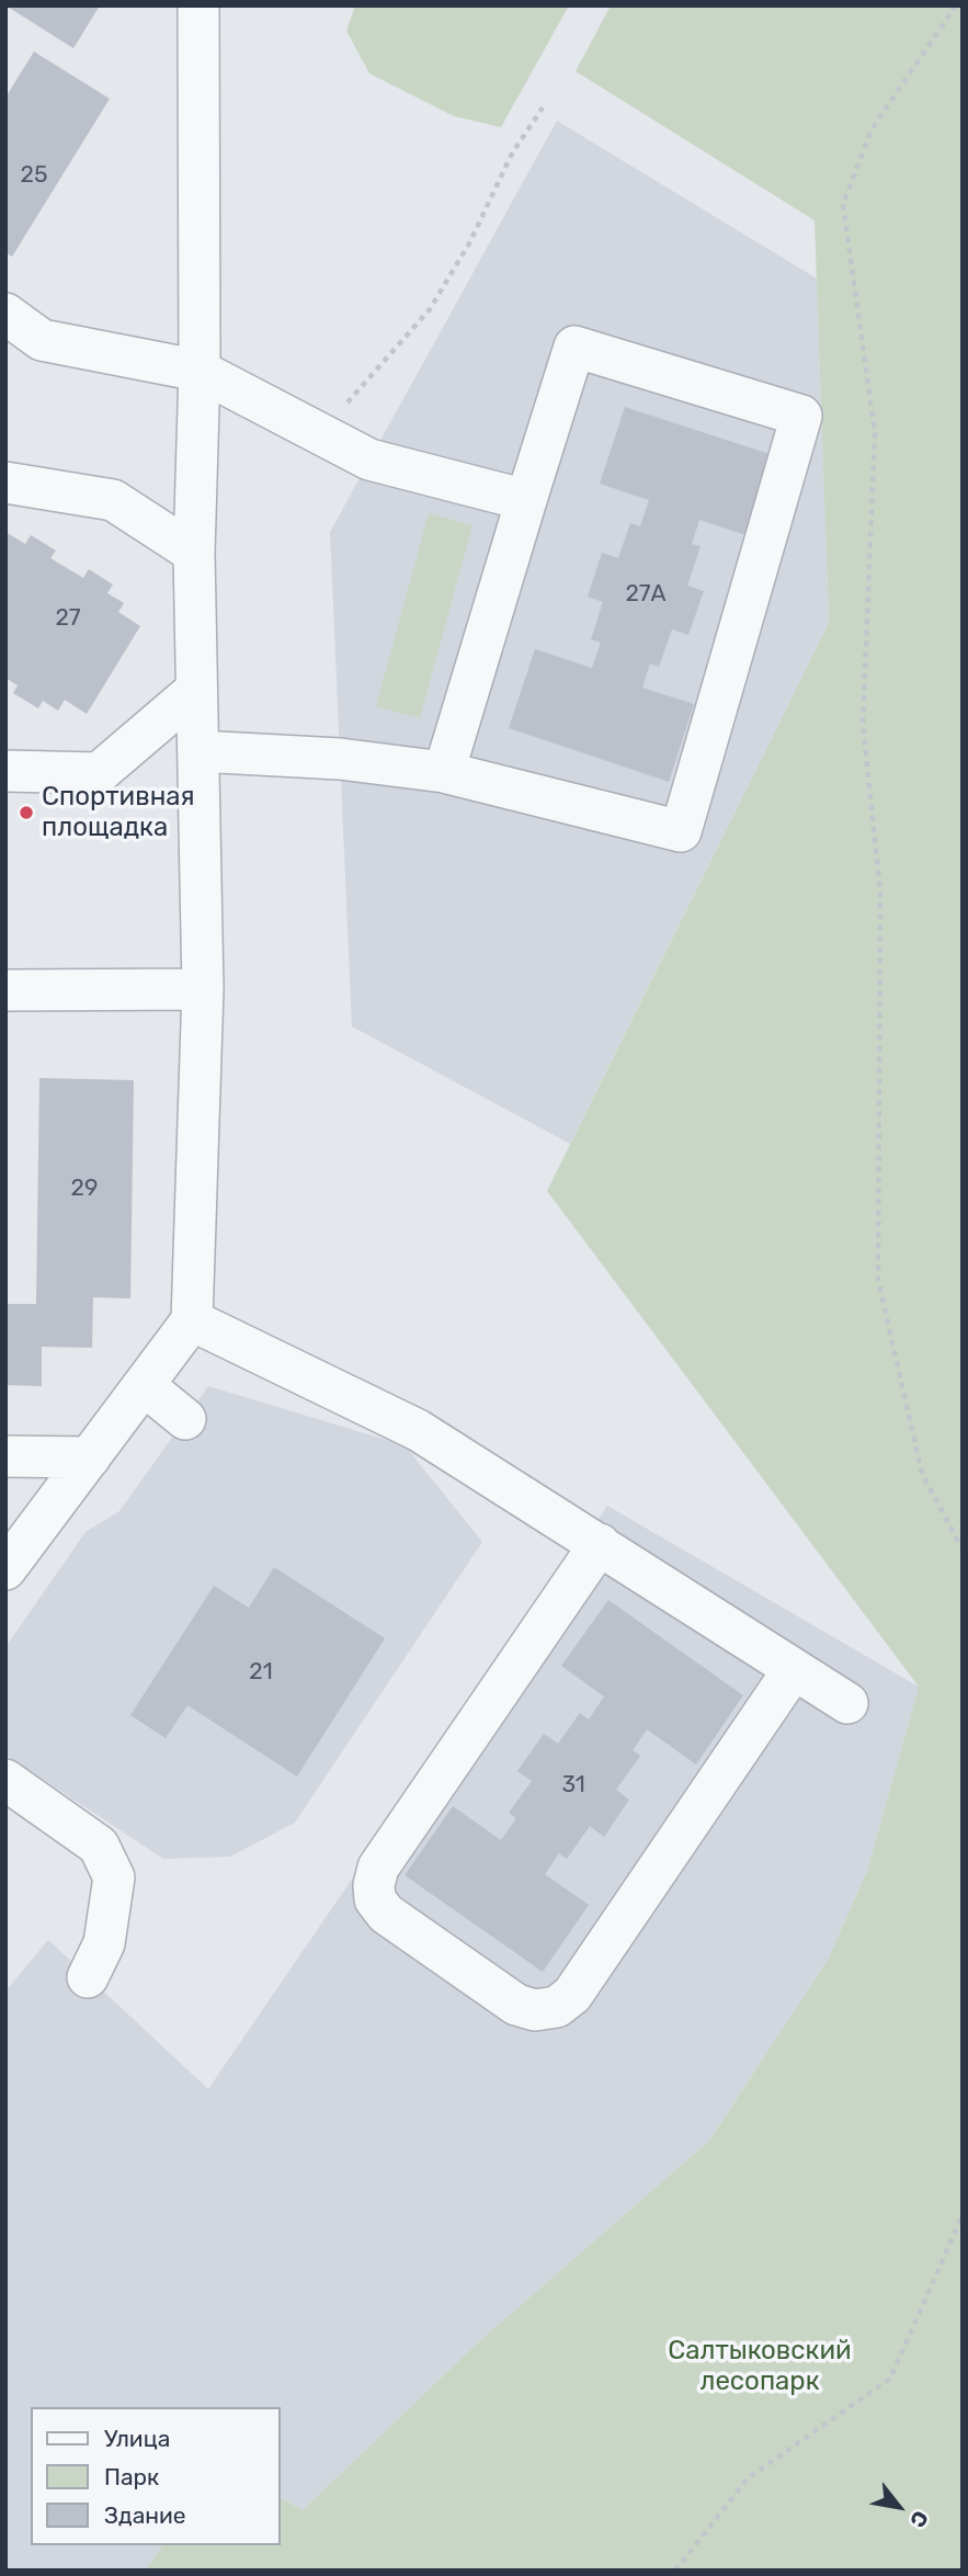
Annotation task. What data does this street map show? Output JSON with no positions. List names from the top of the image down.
{
  "parks": ["Салтыковский лесопарк"],
  "places": ["Спортивная площадка"],
  "house_numbers": [
    "25",
    "27А",
    "27",
    "29",
    "21",
    "31"
  ],
  "legend": ["Улица", "Парк", "Здание"],
  "north": "bottom right"
}
